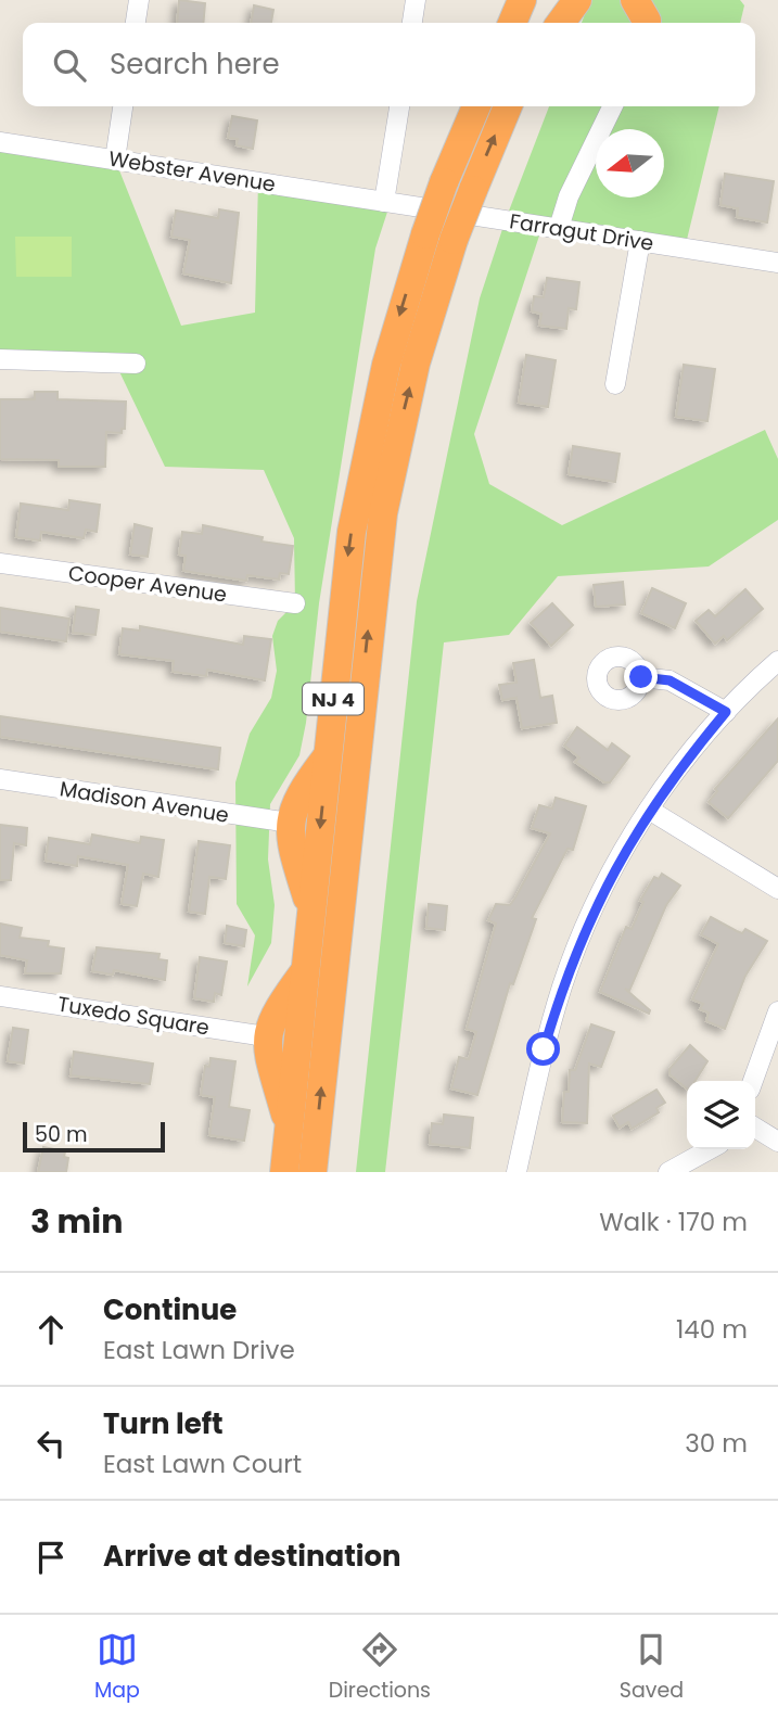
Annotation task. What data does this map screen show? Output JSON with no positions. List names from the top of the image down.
{
  "streets": {
    "highway": ["NJ 4"],
    "street": [
      "Webster Avenue",
      "Farragut Drive",
      "Cooper Avenue",
      "Madison Avenue",
      "Tuxedo Square"
    ]
  },
  "crossings": [
    ["Webster Avenue", "Farragut Drive"]
  ],
  "scale_bar": "50 m",
  "north": "left",
  "page": {
    "search": "Search here",
    "scale": "50 m",
    "heading": ["3 min", "Walk · 170 m"],
    "list": [
      ["Continue", "East Lawn Drive", "140 m"],
      ["Turn left", "East Lawn Court", "30 m"],
      "Arrive at destination"
    ],
    "nav": ["Map", "Directions", "Saved"]
  }
}
